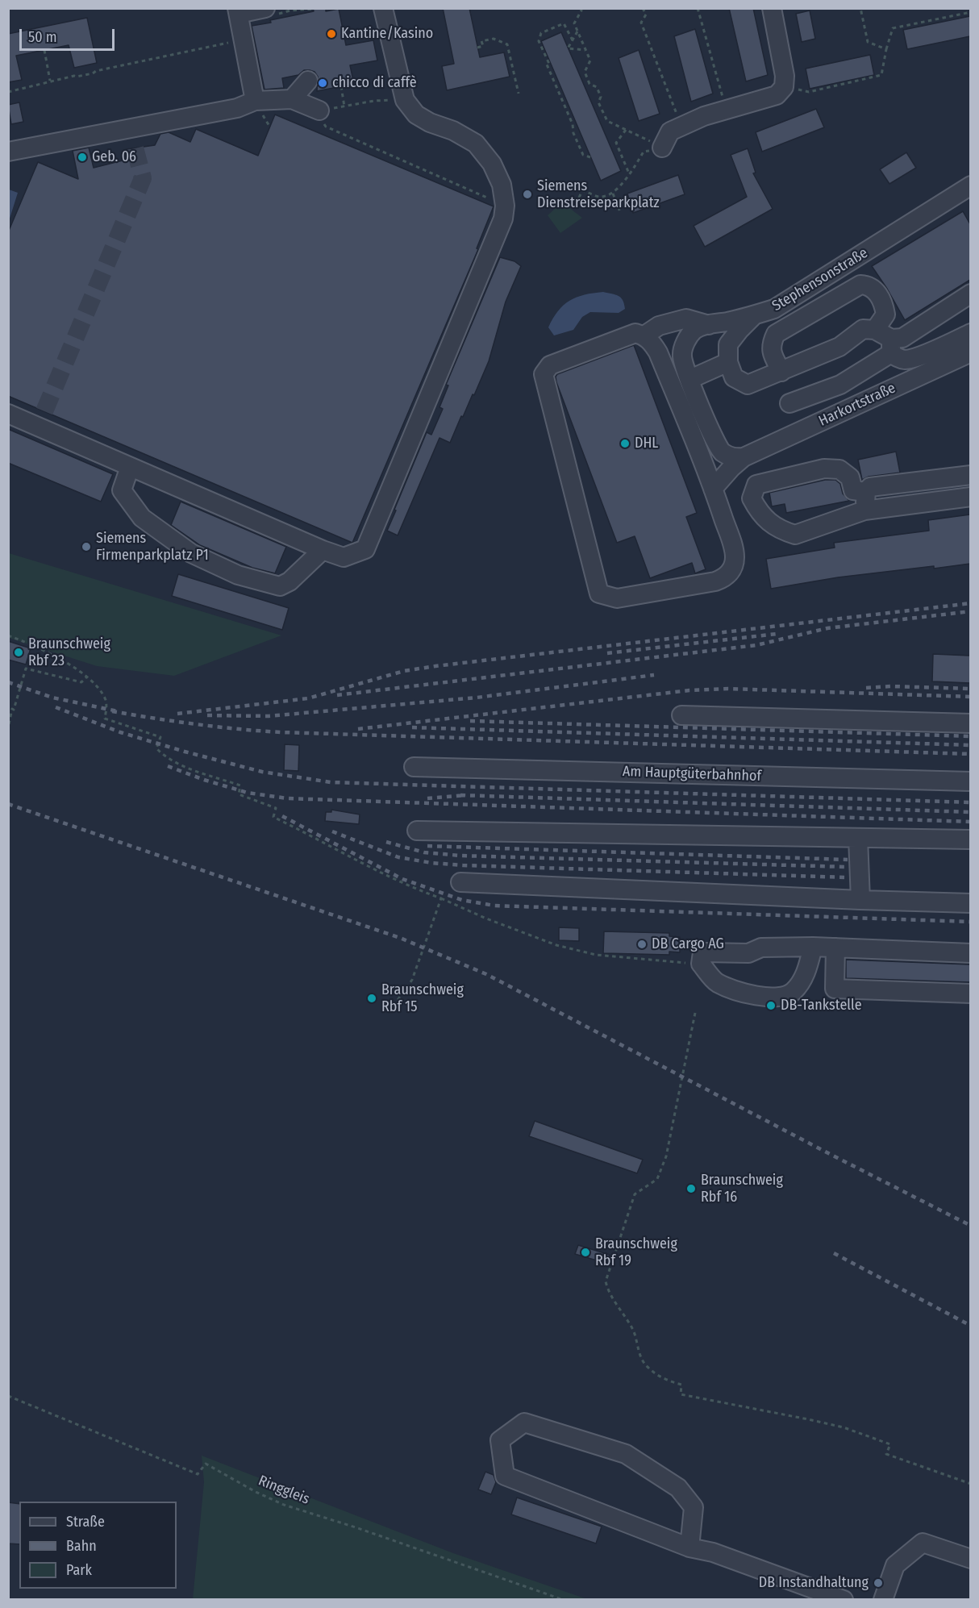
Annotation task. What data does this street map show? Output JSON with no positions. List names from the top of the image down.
{
  "streets": {
    "street": ["Stephensonstraße", "Harkortstraße", "Am Hauptgüterbahnhof"],
    "path": ["Ringgleis"]
  },
  "crossings": [
    ["Stephensonstraße", "Harkortstraße"]
  ],
  "places": [
    "Kantine/Kasino",
    "chicco di caffè",
    "Geb. 06",
    "Siemens Dienstreiseparkplatz",
    "DHL",
    "Siemens Firmenparkplatz P1",
    "Braunschweig Rbf 23",
    "DB Cargo AG",
    "Braunschweig Rbf 15",
    "DB-Tankstelle",
    "Braunschweig Rbf 16",
    "Braunschweig Rbf 19",
    "DB Instandhaltung"
  ],
  "legend": ["Straße", "Bahn", "Park"],
  "scale_bar": "50 m"
}
